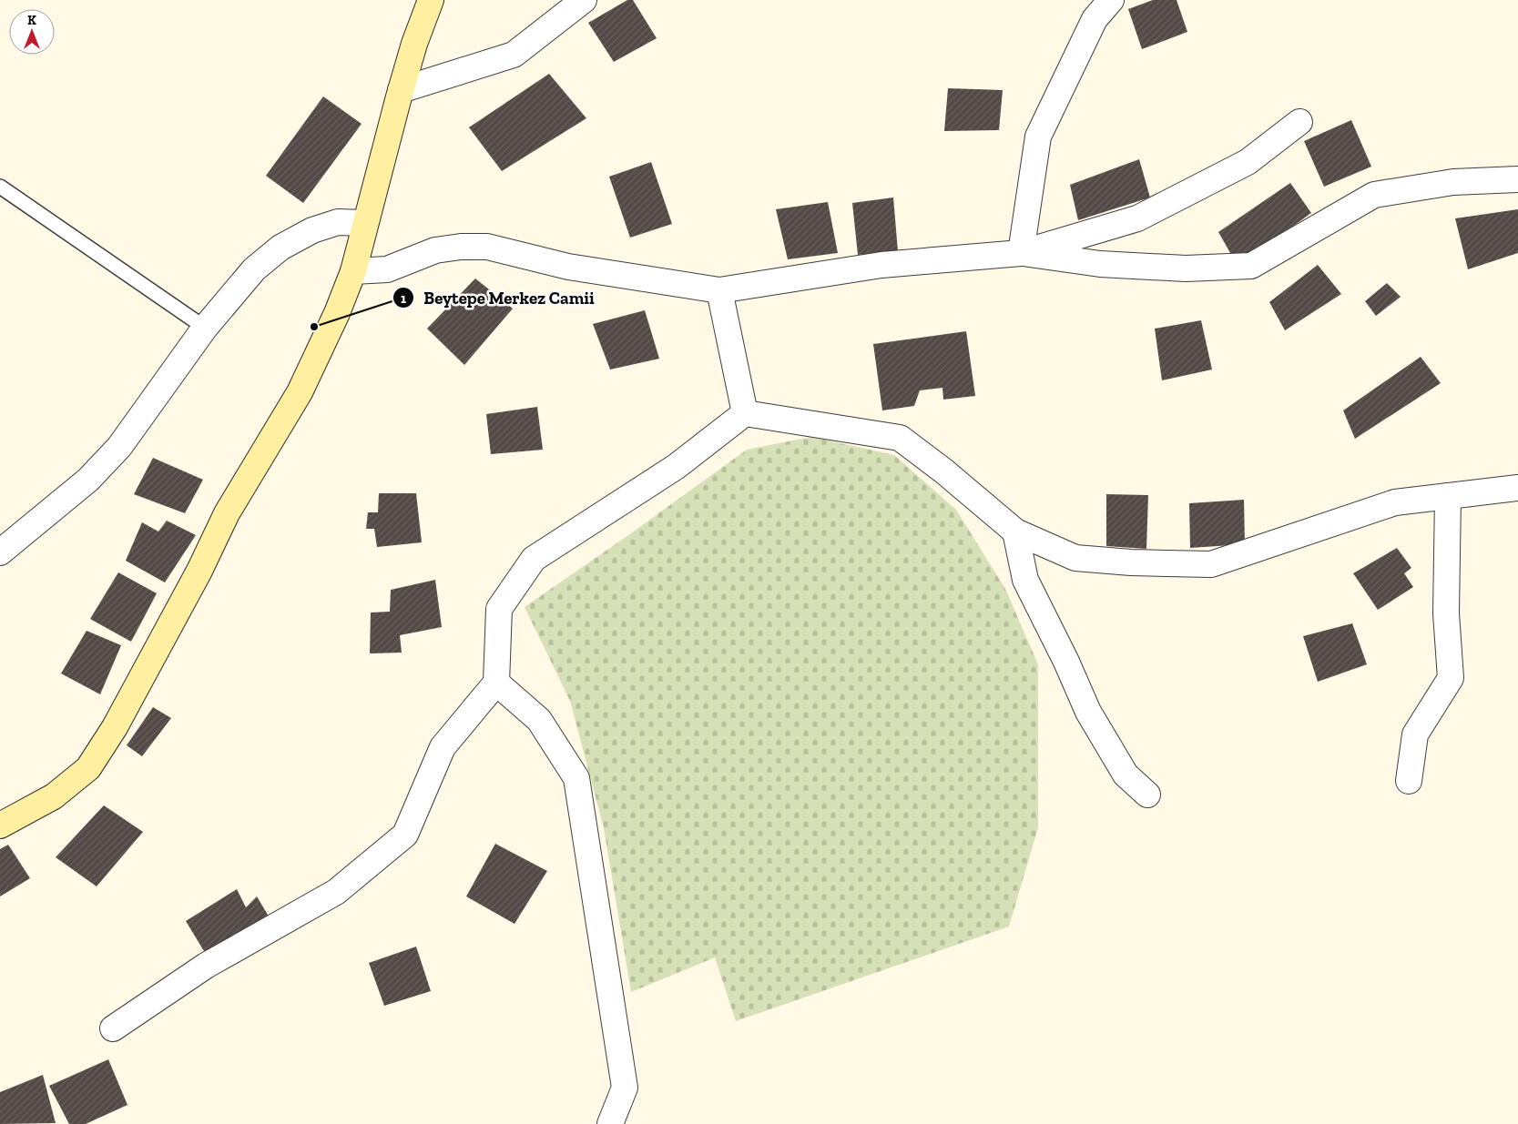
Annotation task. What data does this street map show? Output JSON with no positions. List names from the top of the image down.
{
  "places": ["Beytepe Merkez Camii"],
  "north": "top"
}
